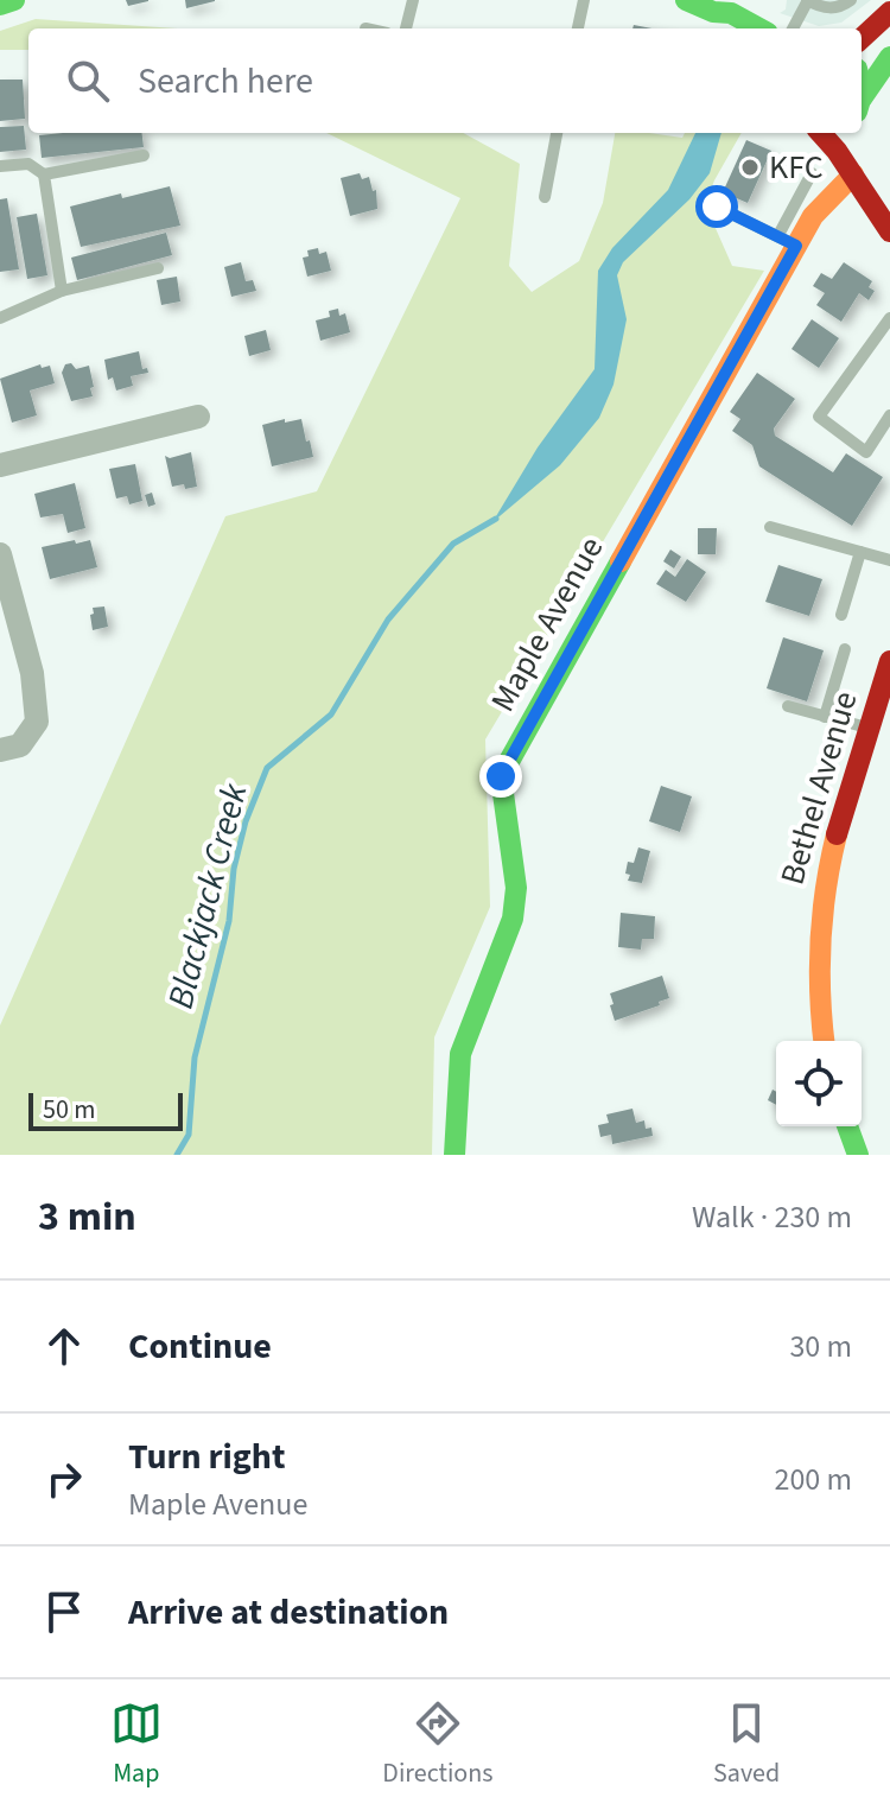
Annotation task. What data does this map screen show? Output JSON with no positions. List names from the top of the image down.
{
  "streets": {
    "street": ["Maple Avenue", "Bethel Avenue"]
  },
  "water": ["Blackjack Creek"],
  "places": ["KFC"],
  "scale_bar": "50 m",
  "page": {
    "search": "Search here",
    "scale": "50 m",
    "heading": ["3 min", "Walk · 230 m"],
    "list": [
      ["Continue", "30 m"],
      ["Turn right", "Maple Avenue", "200 m"],
      "Arrive at destination"
    ],
    "nav": ["Map", "Directions", "Saved"]
  }
}
